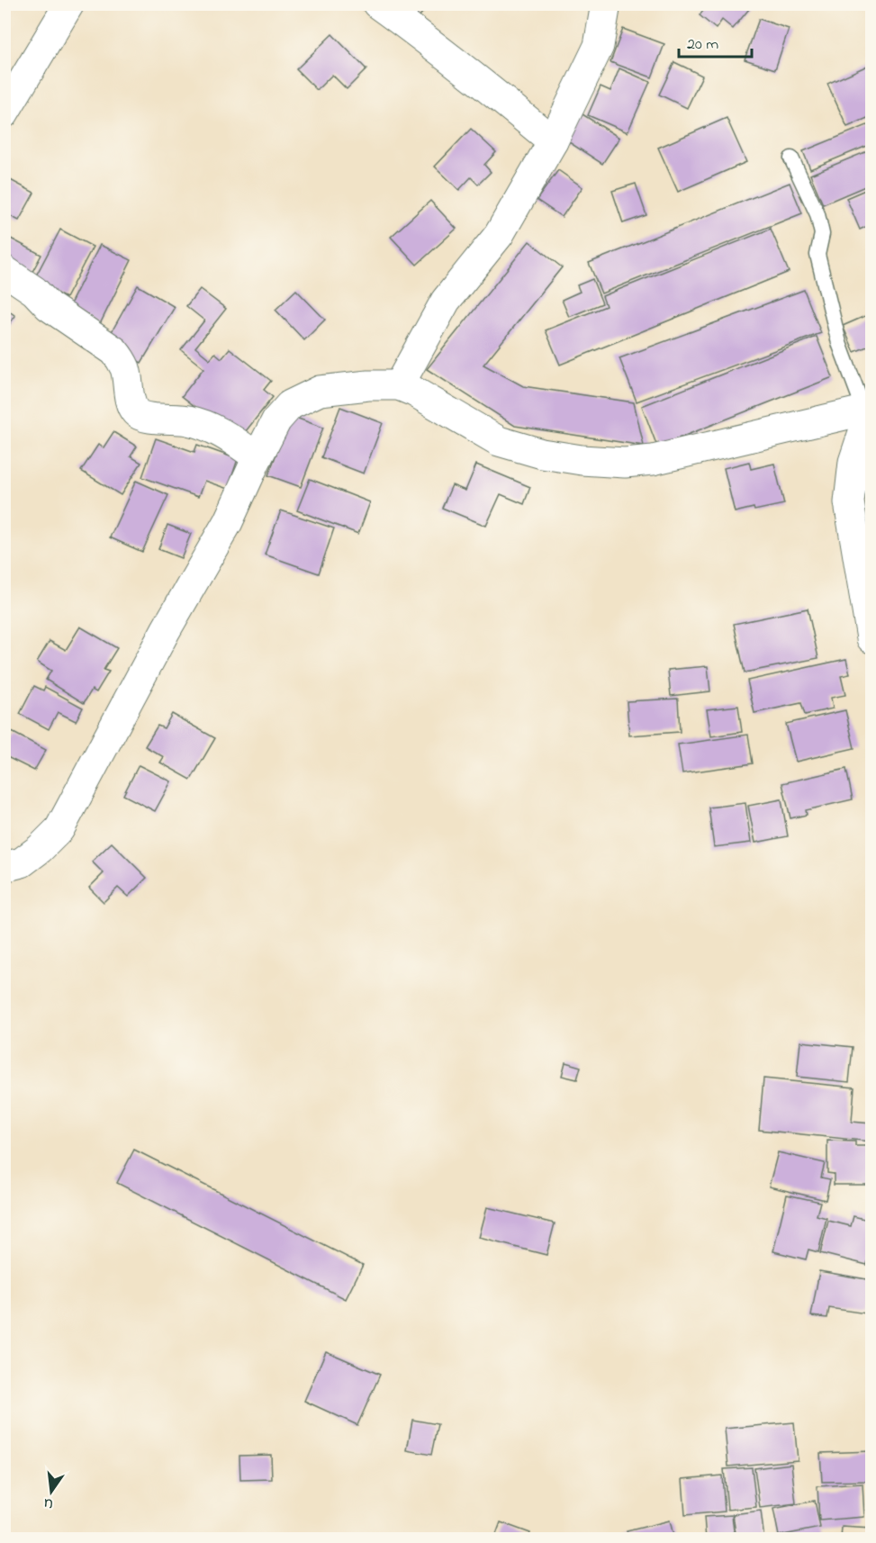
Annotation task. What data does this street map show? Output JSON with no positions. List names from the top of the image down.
{
  "scale_bar": "20 m",
  "north": "bottom"
}
